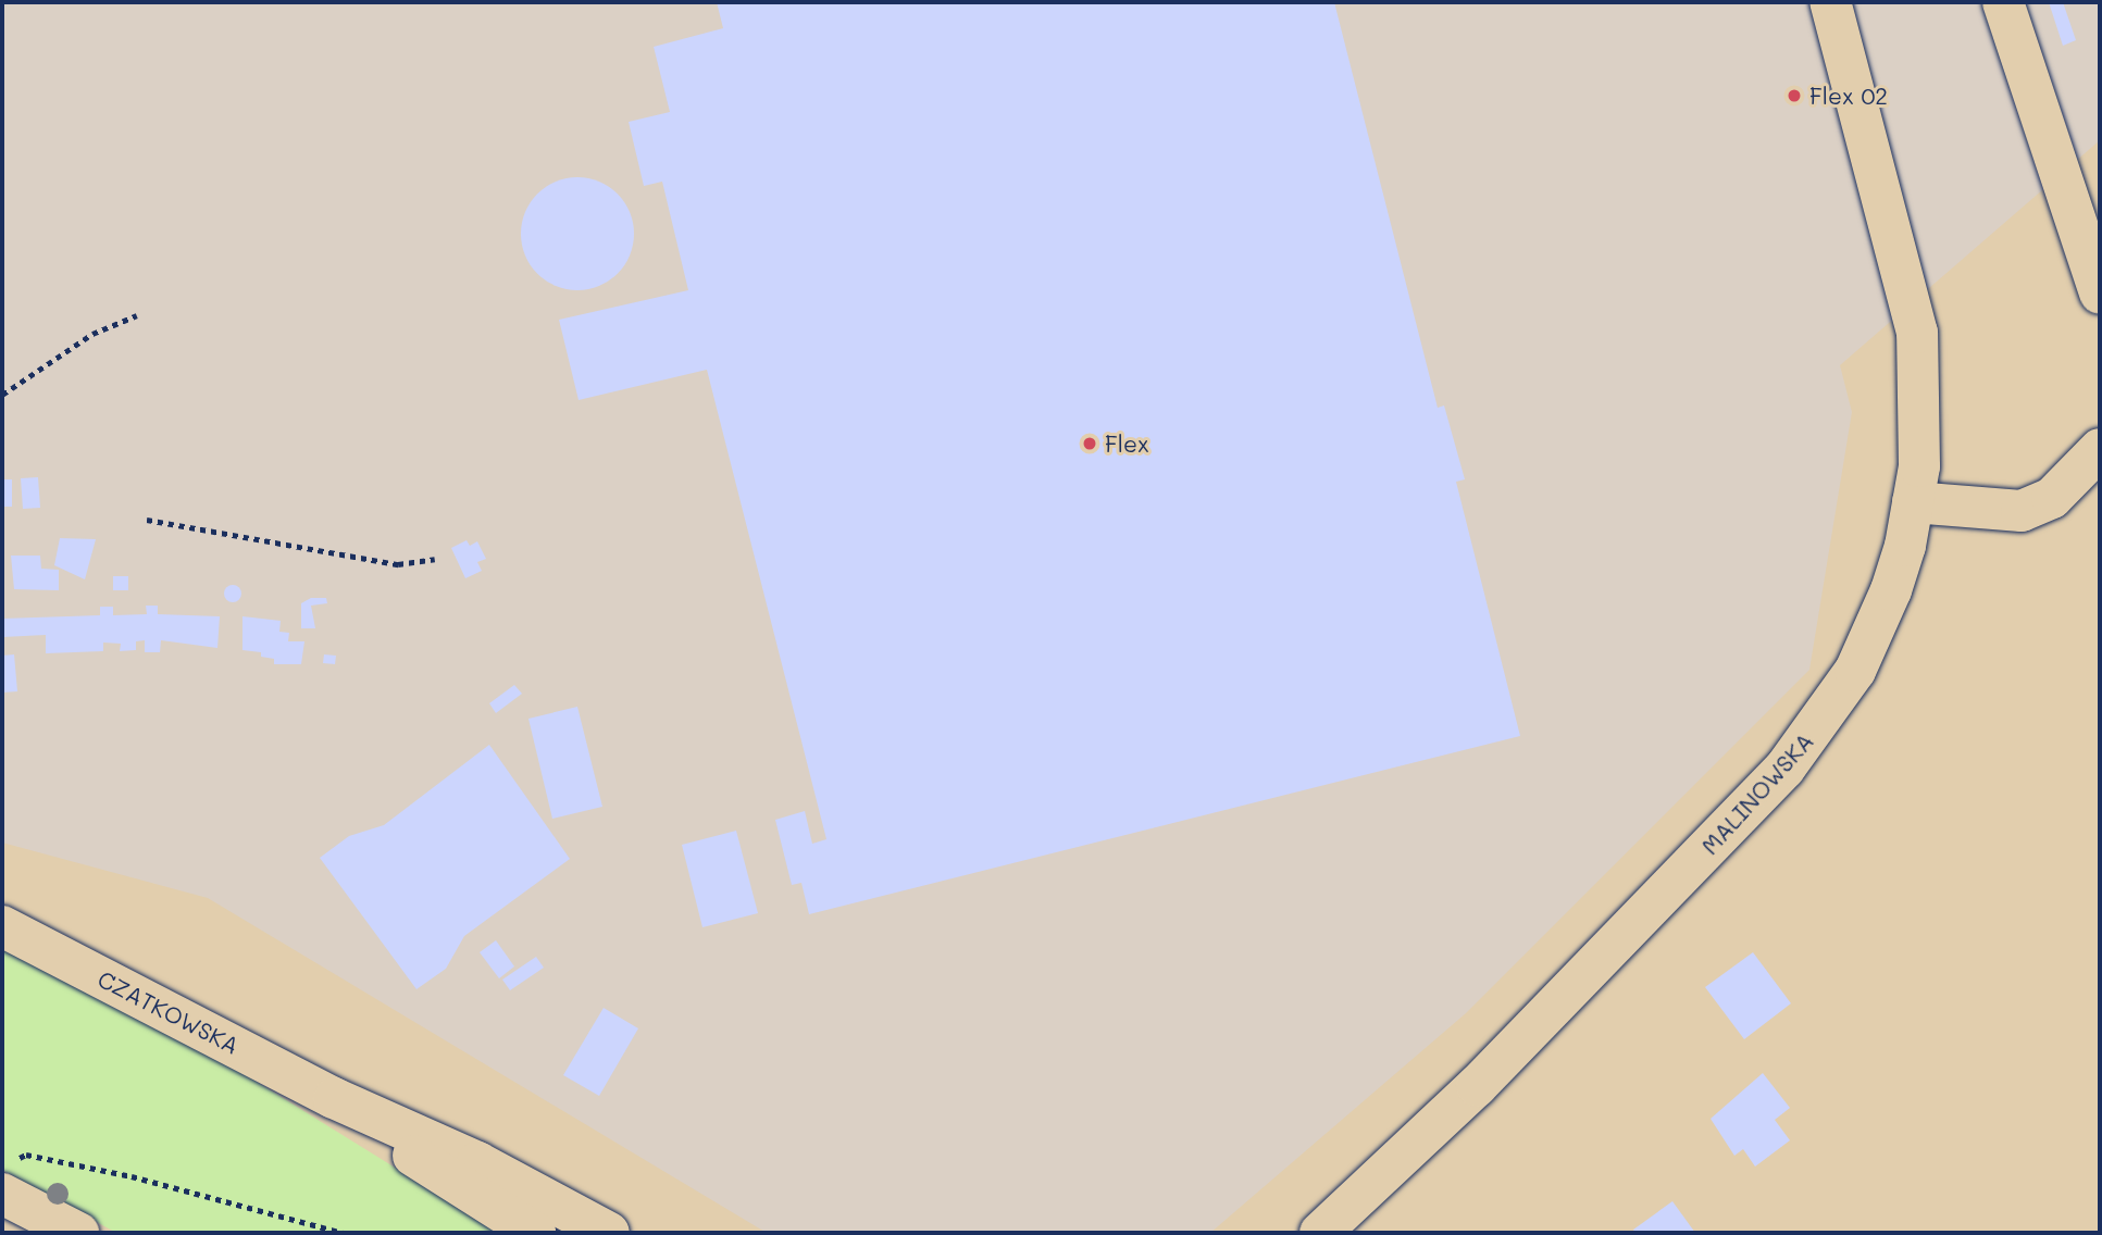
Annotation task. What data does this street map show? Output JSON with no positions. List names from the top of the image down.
{
  "streets": {
    "street": ["MALINOWSKA", "CZATKOWSKA"]
  },
  "places": ["Flex 02", "Flex"]
}
